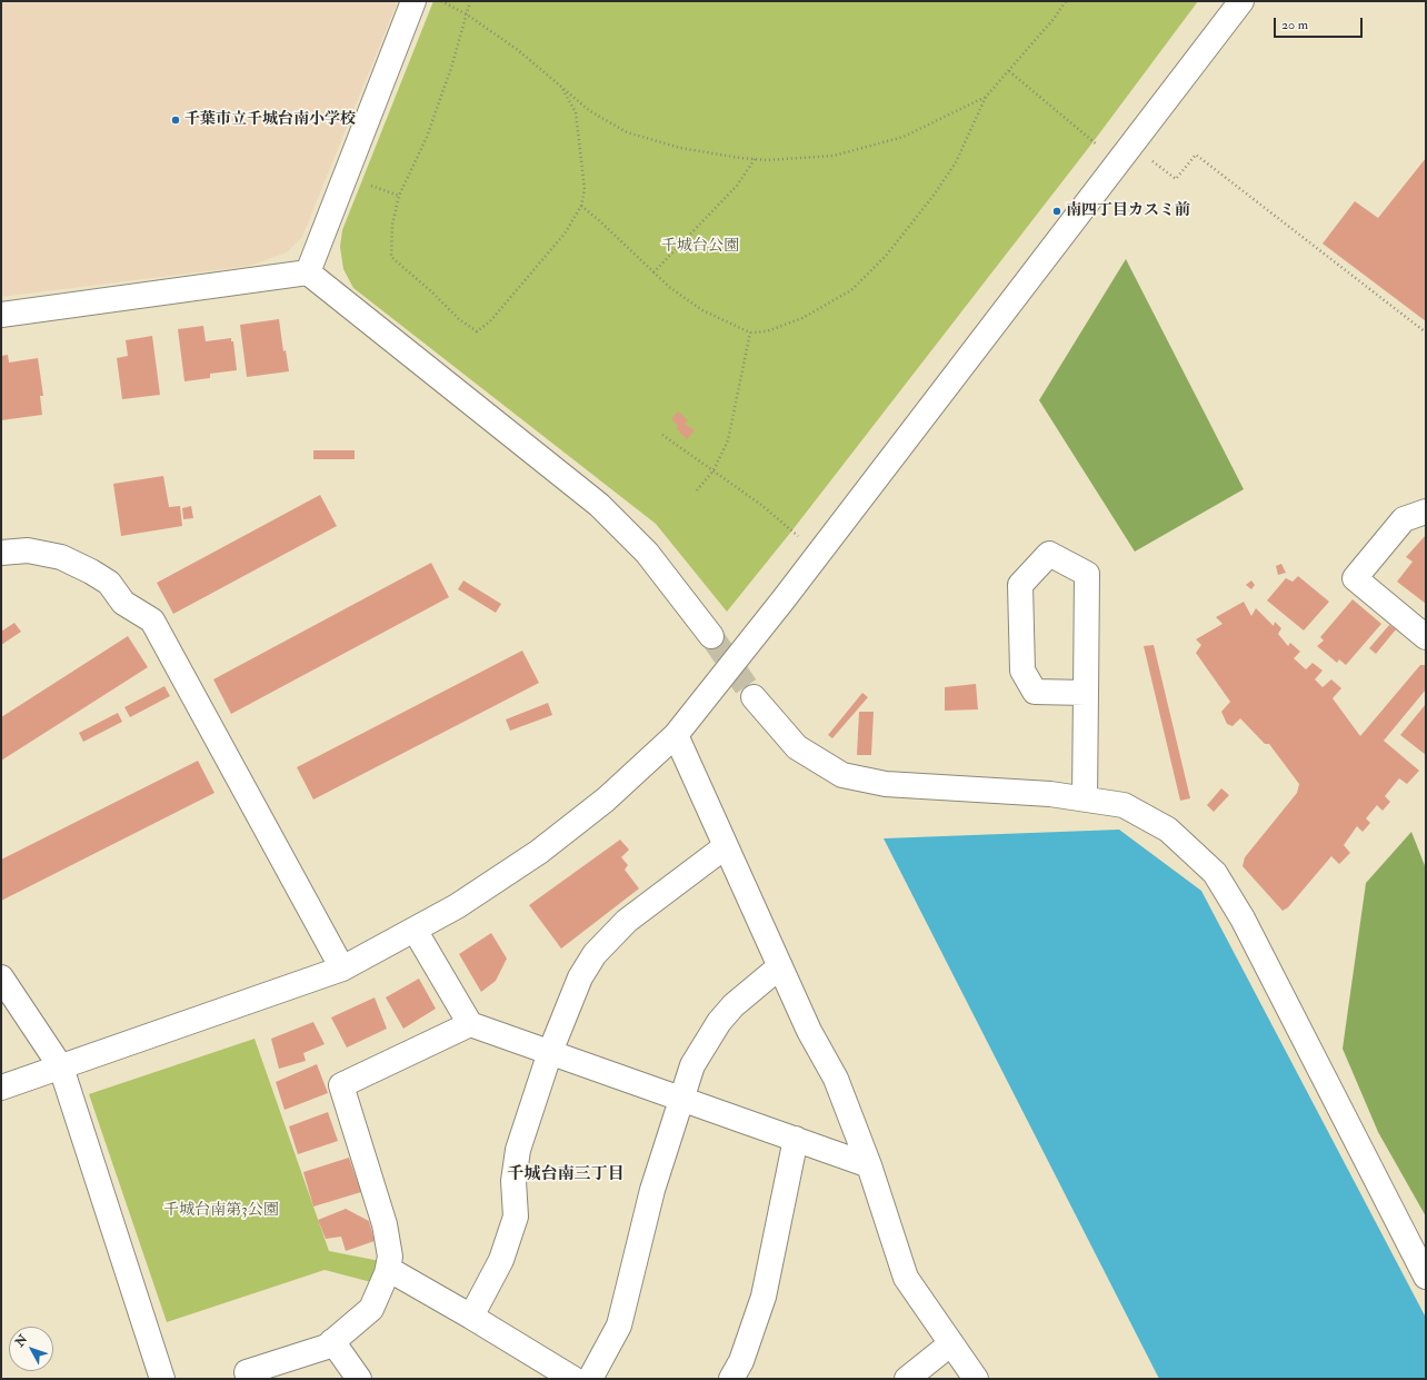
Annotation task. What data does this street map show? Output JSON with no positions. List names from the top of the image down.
{
  "districts": ["千城台南三丁目"],
  "parks": ["千城台公園", "千城台南第3公園"],
  "places": ["千葉市立千城台南小学校", "南四丁目カスミ前"],
  "scale_bar": "20 m",
  "north": "top left"
}
